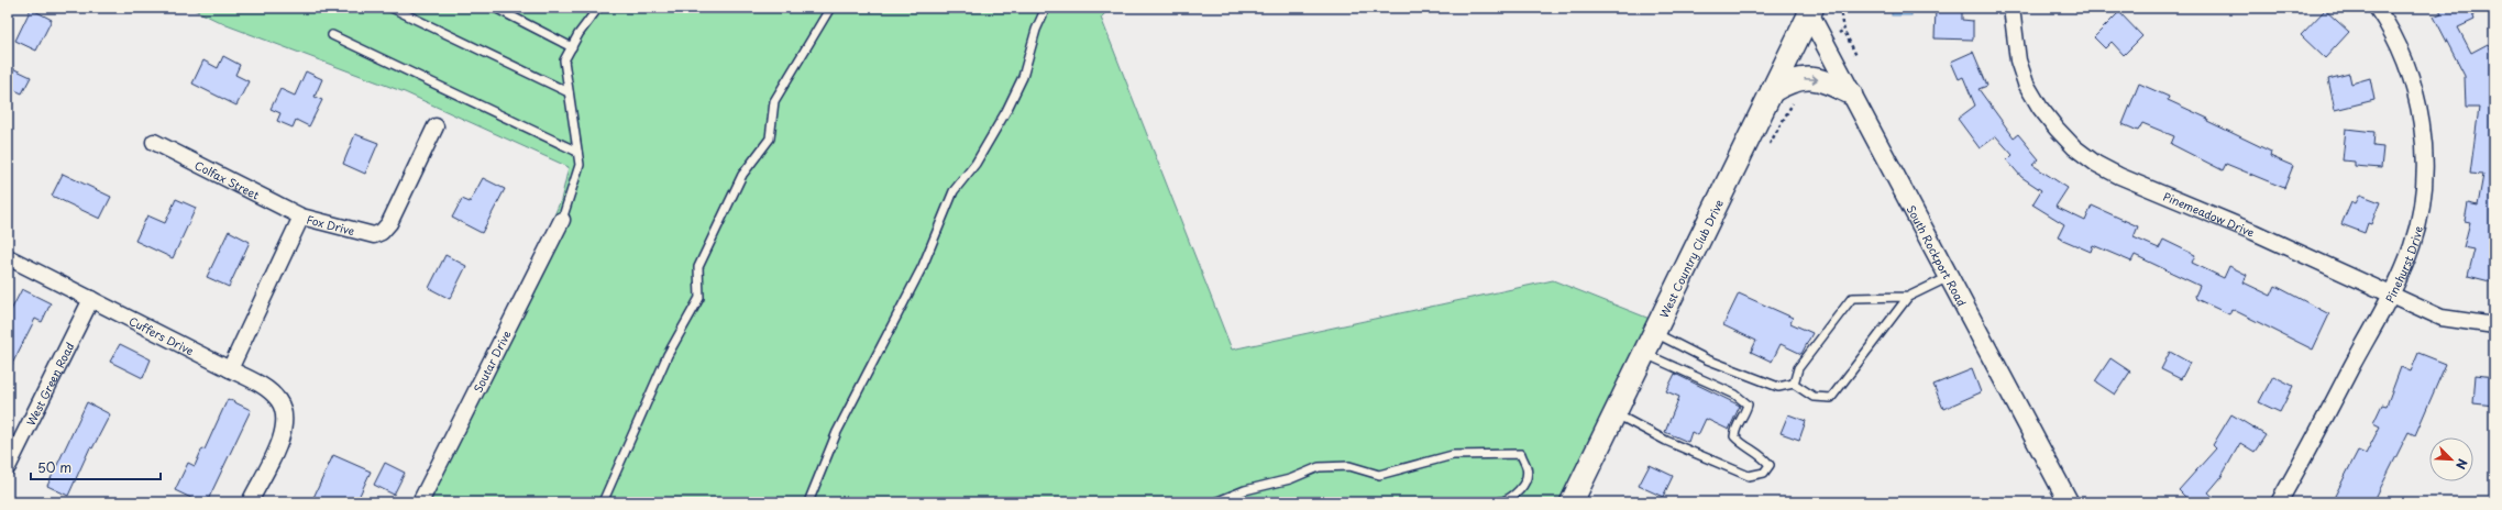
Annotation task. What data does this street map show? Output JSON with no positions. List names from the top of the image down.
{
  "streets": {
    "main road": ["West Country Club Drive"],
    "street": [
      "Colfax Street",
      "Pinemeadow Drive",
      "Fox Drive",
      "South Rockport Road",
      "Pinehurst Drive",
      "Cuffers Drive",
      "Soutar Drive",
      "West Green Road"
    ]
  },
  "crossings": [
    ["Colfax Street", "Fox Drive"],
    ["Pinemeadow Drive", "Pinehurst Drive"],
    ["Fox Drive", "Cuffers Drive"],
    ["South Rockport Road", "West Country Club Drive"],
    ["Cuffers Drive", "West Green Road"]
  ],
  "scale_bar": "50 m",
  "north": "bottom right"
}
